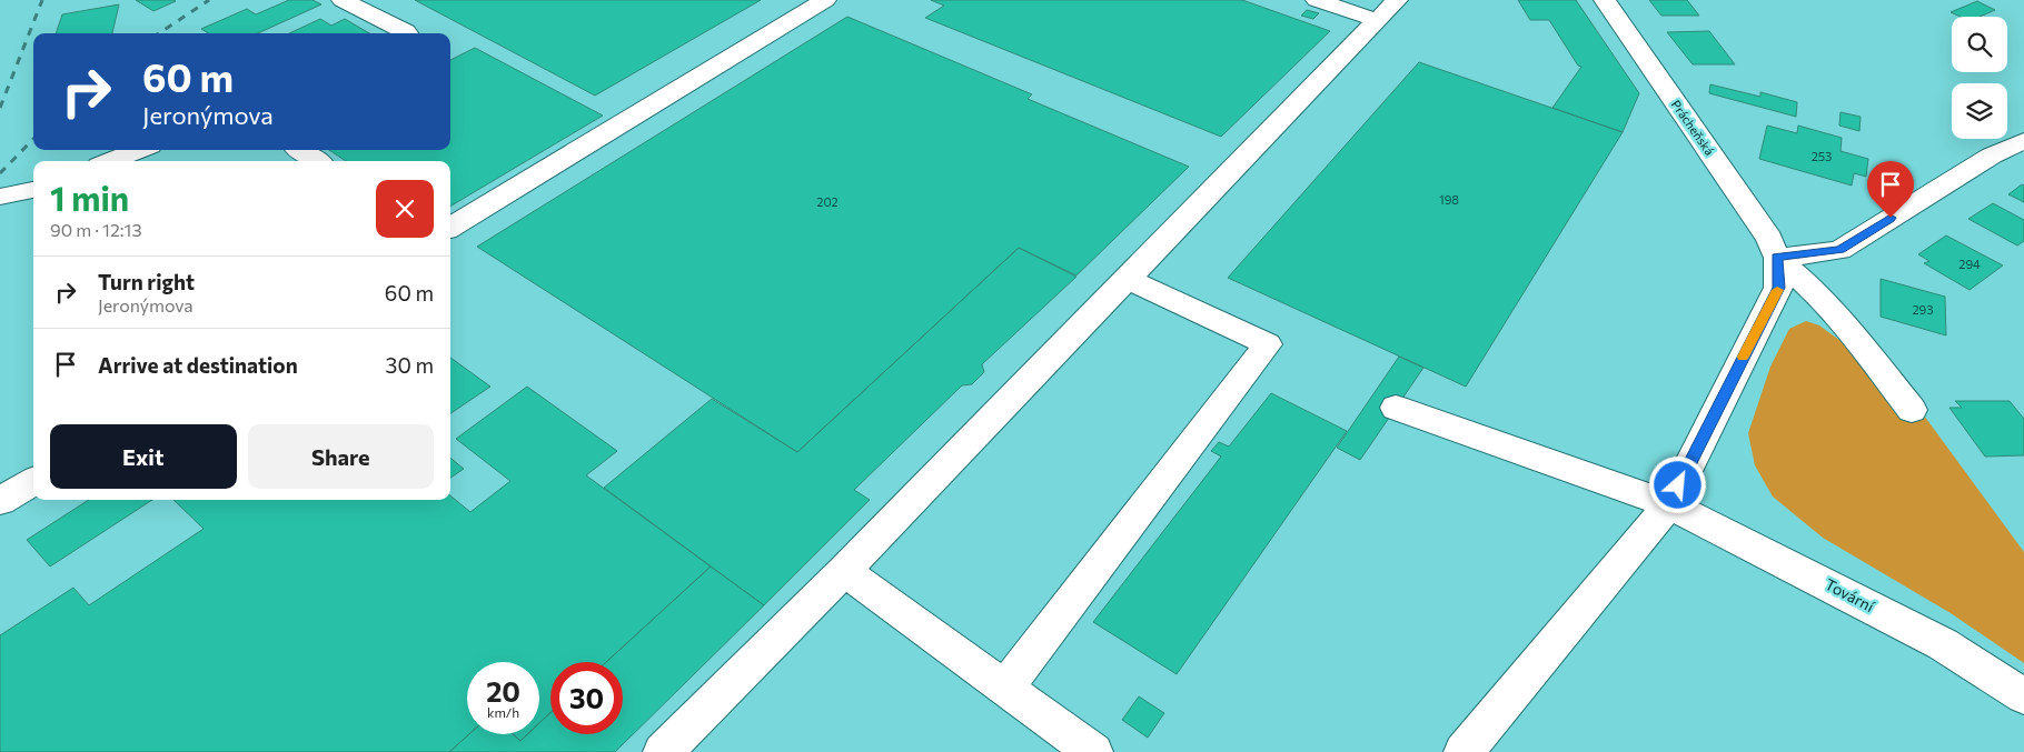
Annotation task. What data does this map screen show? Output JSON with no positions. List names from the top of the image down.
{
  "streets": {
    "street": ["Prácheňská", "Tovární"]
  },
  "house_numbers": [
    "253",
    "198",
    "202",
    "294",
    "293"
  ],
  "page": {
    "turn": ["60 m", "Jeronýmova"],
    "heading": ["1 min", "90 m · 12:13"],
    "list": [
      {
        "name": "Turn right",
        "note": "Jeronýmova",
        "value": "60 m"
      },
      {
        "name": "Arrive at destination",
        "value": "30 m"
      }
    ],
    "buttons": ["Exit", "Share"],
    "speed": "20 km/h",
    "limit": "30"
  }
}
